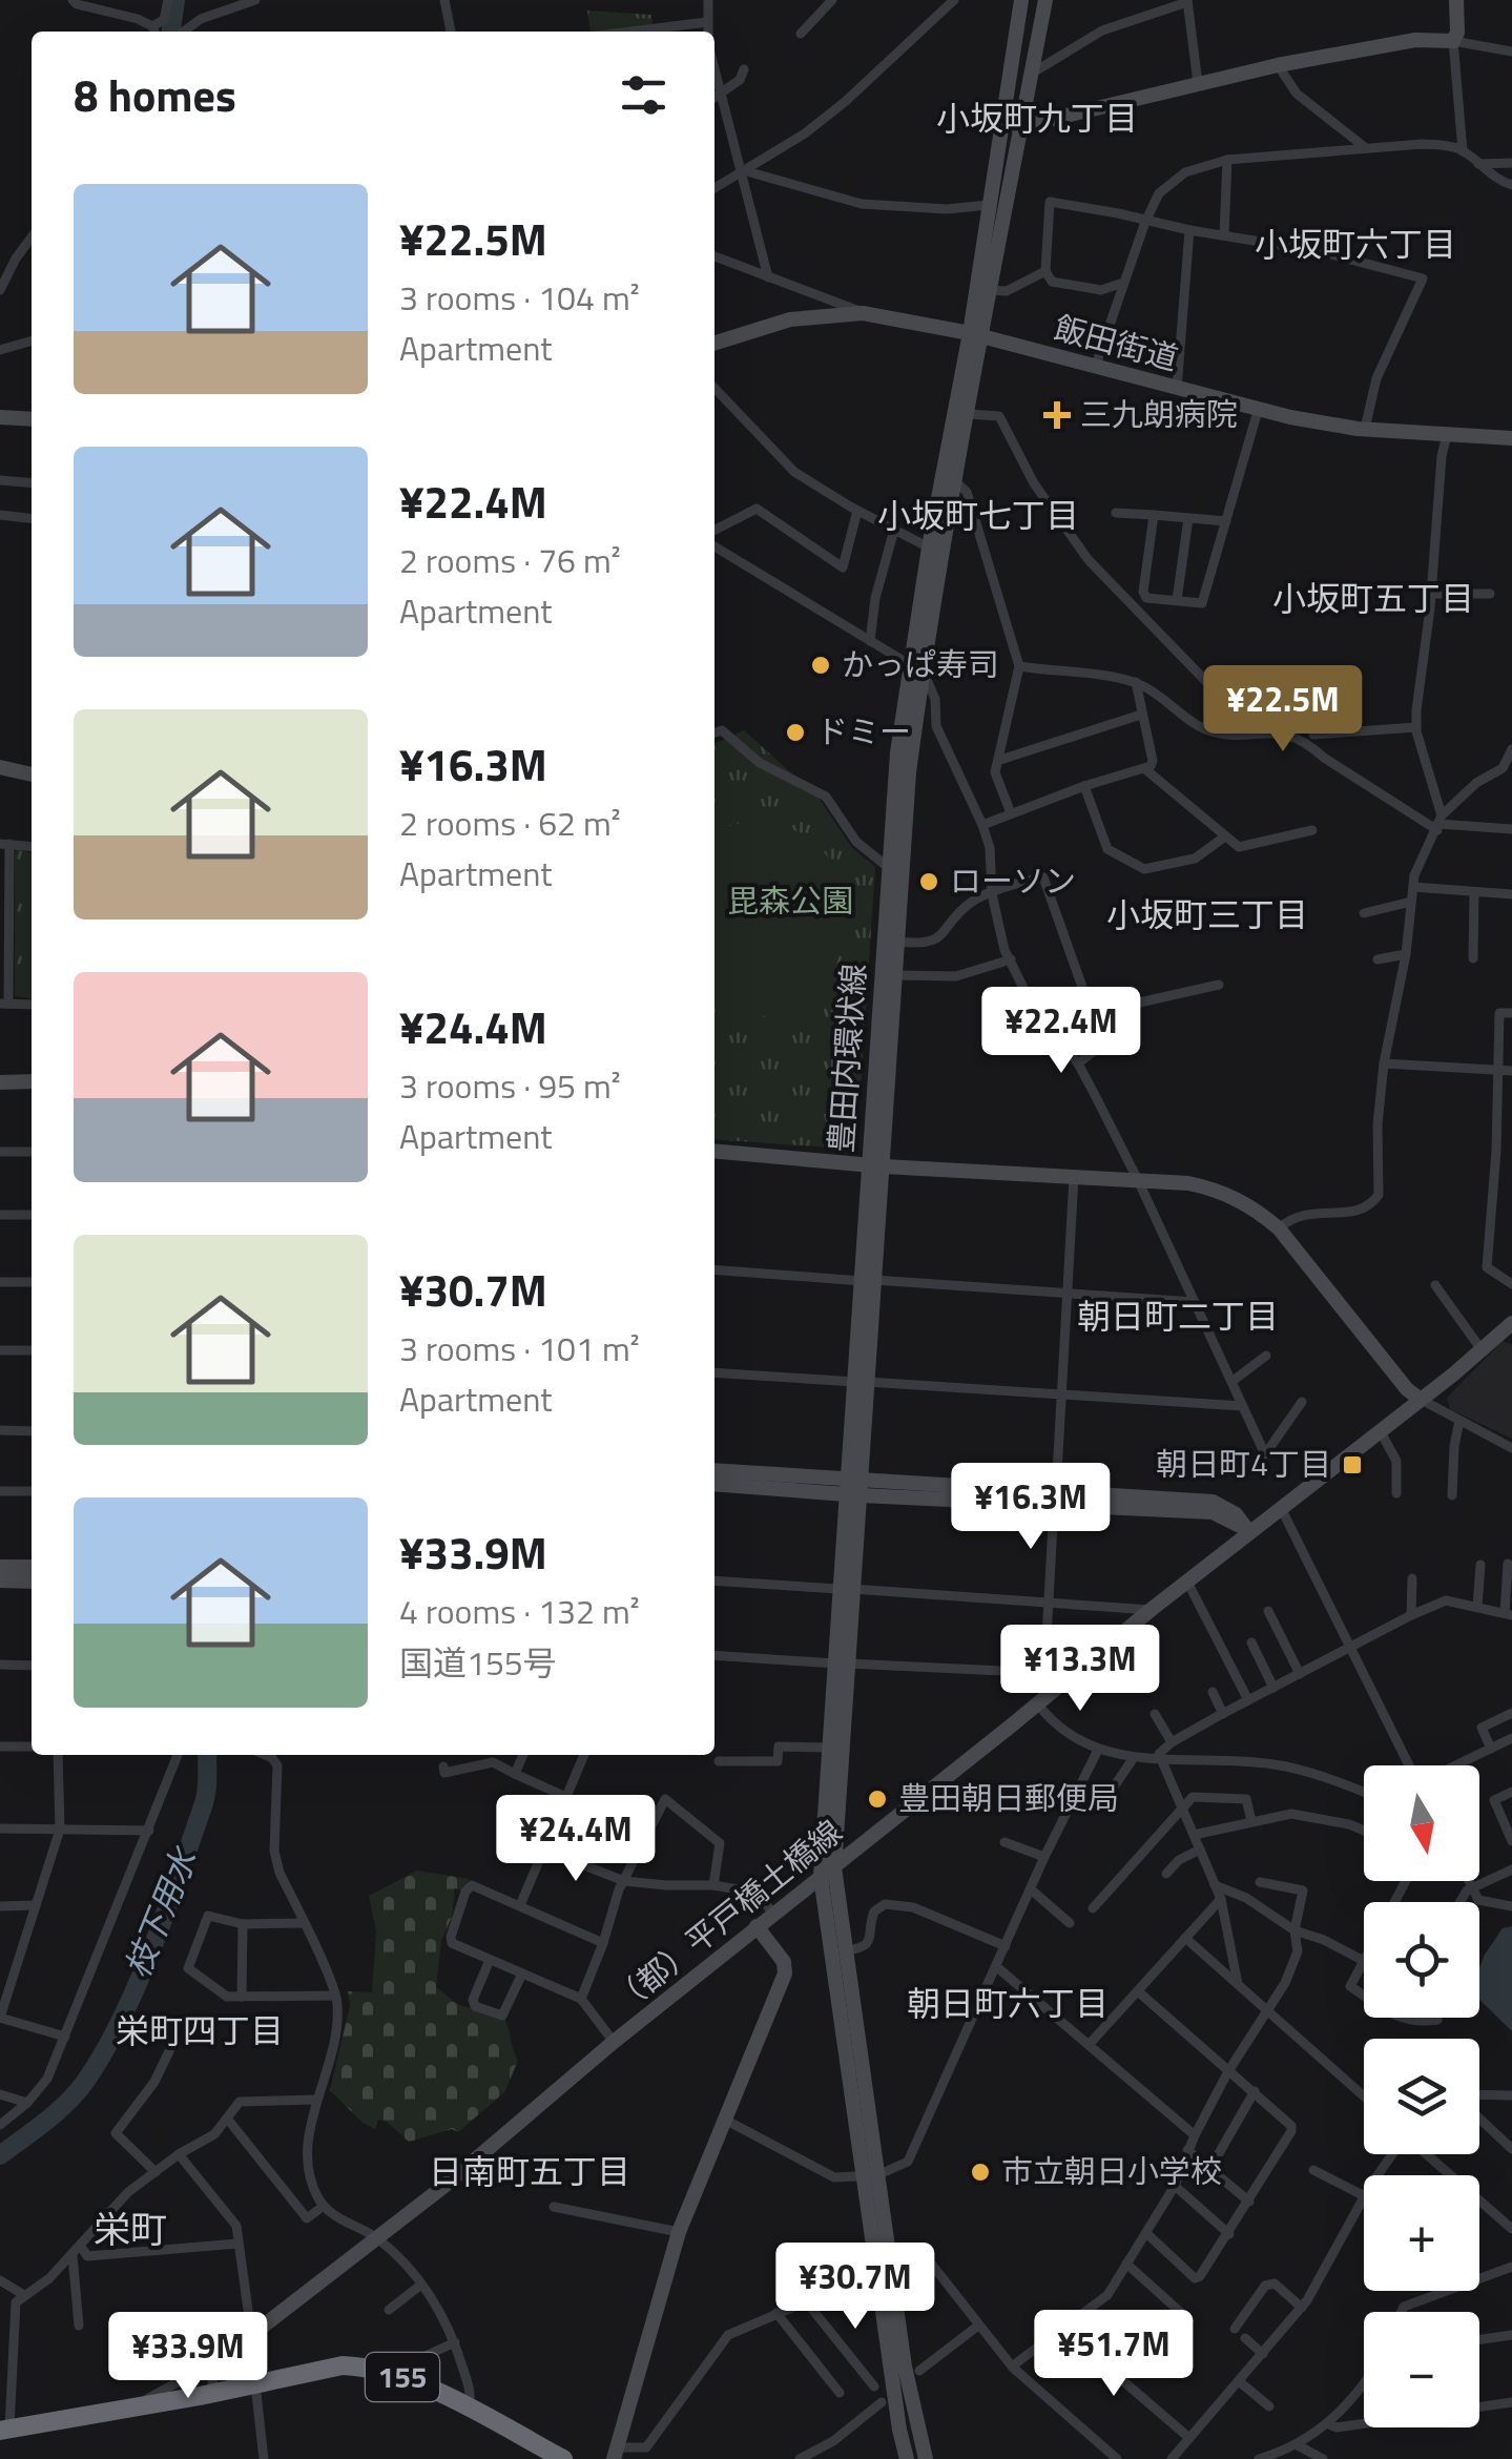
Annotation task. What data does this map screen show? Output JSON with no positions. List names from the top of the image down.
{
  "streets": {
    "highway": ["155"],
    "street": ["飯田街道", "豊田内環状線", "（都）平戸橋土橋線"]
  },
  "crossings": [
    ["飯田街道", "豊田内環状線"],
    ["豊田内環状線", "（都）平戸橋土橋線"]
  ],
  "districts": [
    "小坂町九丁目",
    "小坂町六丁目",
    "小坂町七丁目",
    "小坂町五丁目",
    "小坂町三丁目",
    "朝日町二丁目",
    "朝日町六丁目",
    "栄町四丁目",
    "日南町五丁目",
    "栄町"
  ],
  "water": ["枝下用水"],
  "parks": ["毘森公園"],
  "places": {
    "health": ["三九朗病院"],
    "other": [
      "かっぱ寿司",
      "ドミー",
      "ローソン",
      "豊田朝日郵便局",
      "市立朝日小学校"
    ],
    "transit": ["朝日町4丁目"]
  },
  "north": "bottom",
  "page": {
    "heading": "8 homes",
    "list": [
      {
        "name": "¥22.5M",
        "note": "3 rooms · 104 m² · Apartment"
      },
      {
        "name": "¥22.4M",
        "note": "2 rooms · 76 m² · Apartment"
      },
      {
        "name": "¥16.3M",
        "note": "2 rooms · 62 m² · Apartment"
      },
      {
        "name": "¥24.4M",
        "note": "3 rooms · 95 m² · Apartment"
      },
      {
        "name": "¥30.7M",
        "note": "3 rooms · 101 m² · Apartment"
      },
      {
        "name": "¥33.9M",
        "note": "4 rooms · 132 m² · 国道155号"
      }
    ],
    "price": [
      "¥22.5M",
      "¥22.4M",
      "¥16.3M",
      "¥13.3M",
      "¥24.4M",
      "¥30.7M",
      "¥51.7M",
      "¥33.9M"
    ],
    "map_buttons": ["+", "−"]
  }
}
